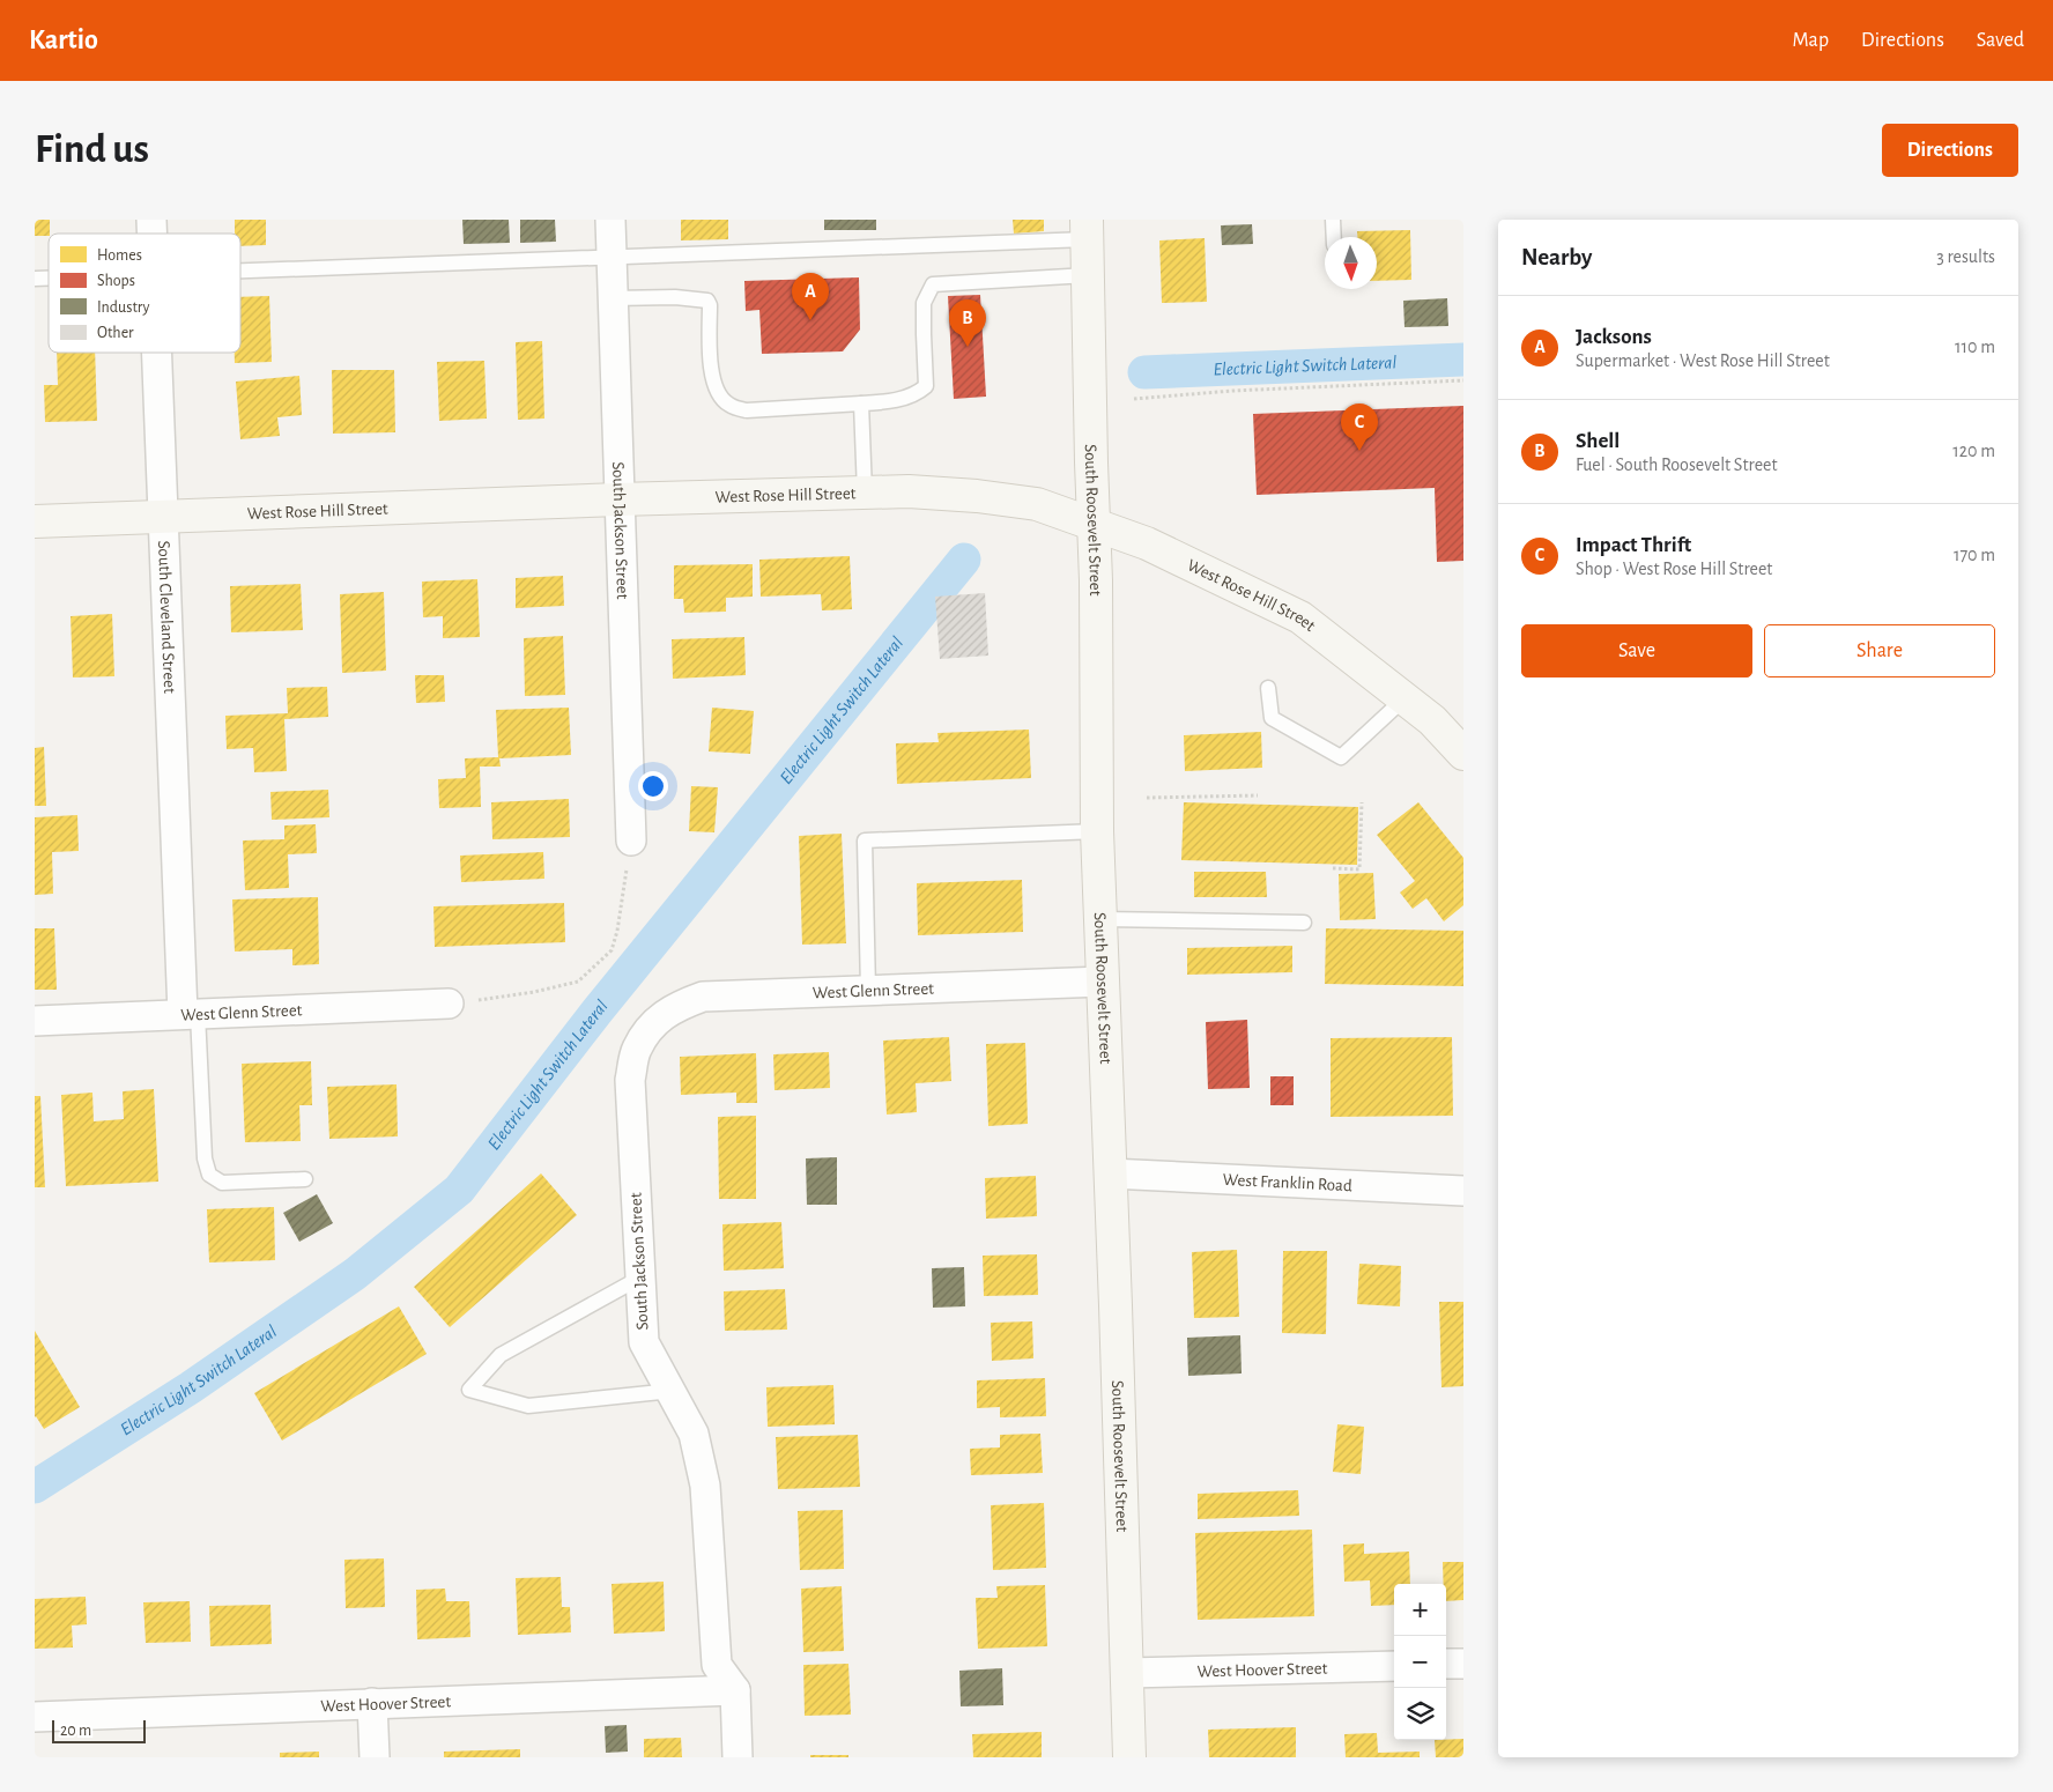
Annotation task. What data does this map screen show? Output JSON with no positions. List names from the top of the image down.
{
  "streets": {
    "street": [
      "West Rose Hill Street",
      "South Roosevelt Street",
      "South Jackson Street",
      "South Cleveland Street",
      "West Glenn Street",
      "West Franklin Road",
      "West Hoover Street"
    ]
  },
  "crossings": [
    ["West Rose Hill Street", "South Roosevelt Street"],
    ["West Rose Hill Street", "South Jackson Street"],
    ["West Rose Hill Street", "South Cleveland Street"],
    ["South Roosevelt Street", "West Glenn Street"],
    ["South Roosevelt Street", "West Franklin Road"],
    ["South Roosevelt Street", "West Hoover Street"],
    ["South Jackson Street", "West Glenn Street"],
    ["South Jackson Street", "West Hoover Street"],
    ["South Cleveland Street", "West Glenn Street"]
  ],
  "water": ["Electric Light Switch Lateral"],
  "legend": [
    "Homes",
    "Shops",
    "Industry",
    "Other"
  ],
  "scale_bar": "20 m",
  "north": "bottom",
  "page": {
    "header": "Kartio",
    "nav": ["Map", "Directions", "Saved"],
    "buttons": [
      "Directions",
      ["Save", "Share"]
    ],
    "title": "Find us",
    "heading": ["Nearby", "3 results"],
    "pins": ["A", "B", "C"],
    "list": [
      {
        "mark": "A",
        "name": "Jacksons",
        "note": "Supermarket · West Rose Hill Street",
        "value": "110 m"
      },
      {
        "mark": "B",
        "name": "Shell",
        "note": "Fuel · South Roosevelt Street",
        "value": "120 m"
      },
      {
        "mark": "C",
        "name": "Impact Thrift",
        "note": "Shop · West Rose Hill Street",
        "value": "170 m"
      }
    ],
    "map_buttons": ["+", "−"],
    "scale": "20 m"
  }
}
